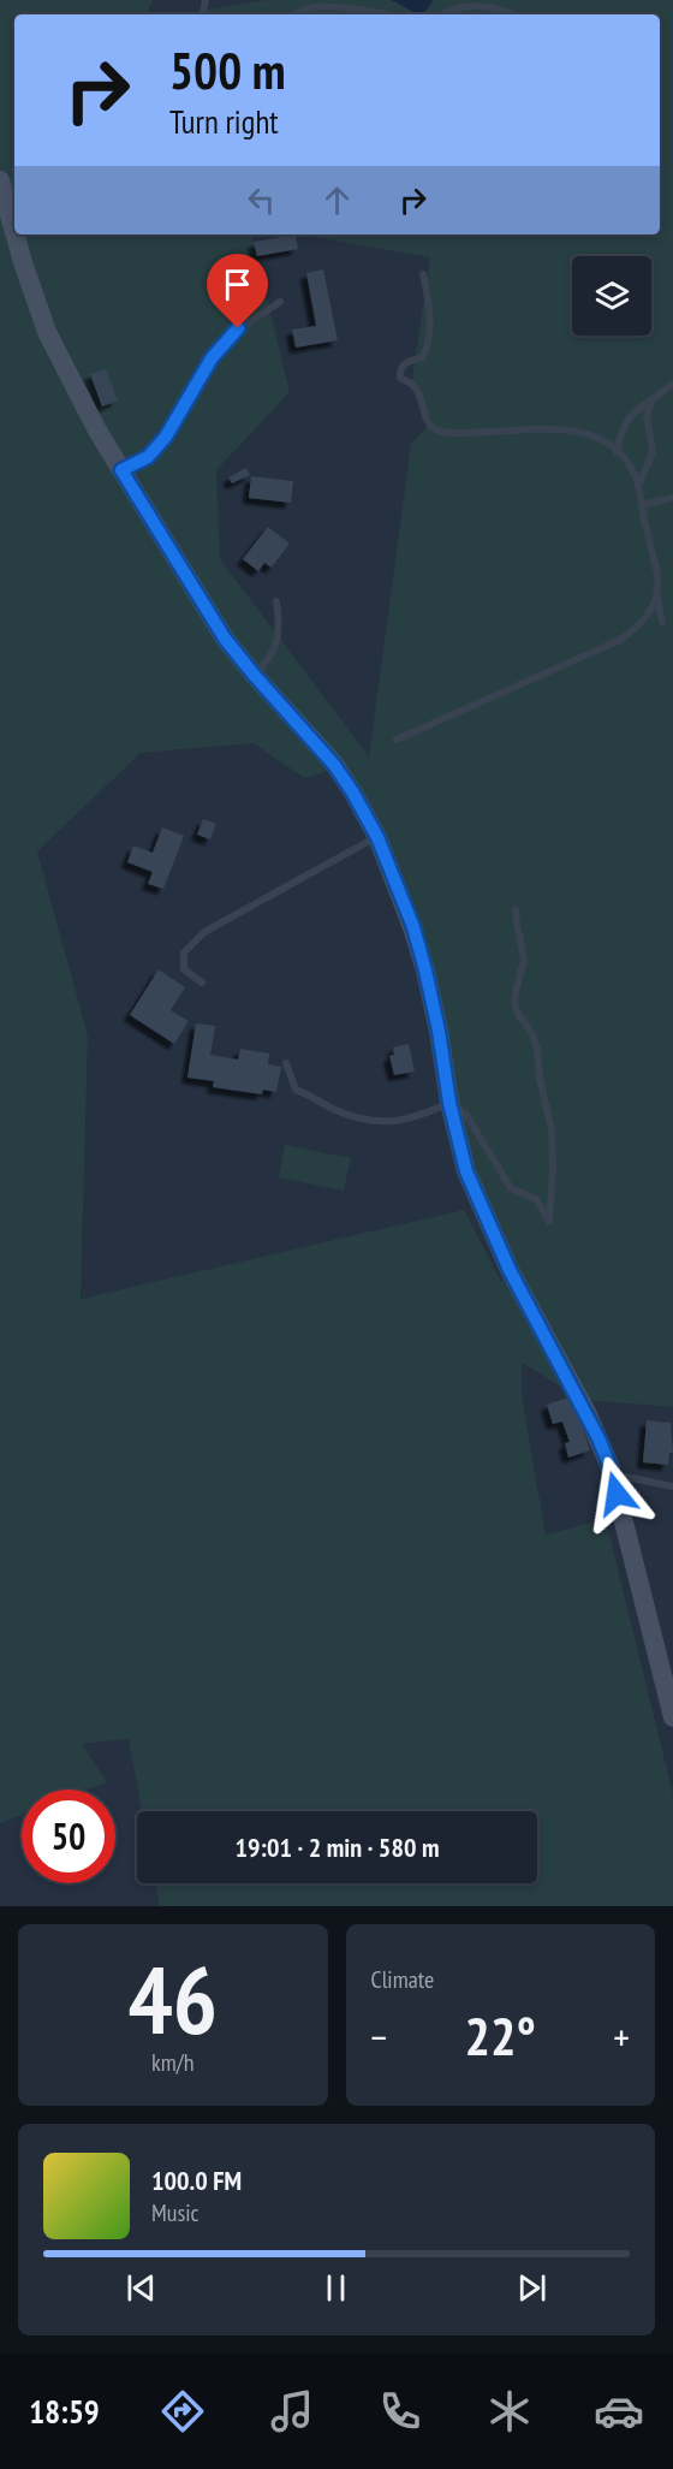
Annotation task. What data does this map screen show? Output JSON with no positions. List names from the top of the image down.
{
  "page": {
    "turn": ["500 m", "Turn right"],
    "limit": "50",
    "trip": "19:01 · 2 min · 580 m",
    "tile": [
      ["46", "km/h"],
      "Climate"
    ],
    "heat": ["−", "22°", "+"],
    "song": ["100.0 FM", "Music"],
    "tabs": "18:59"
  }
}
